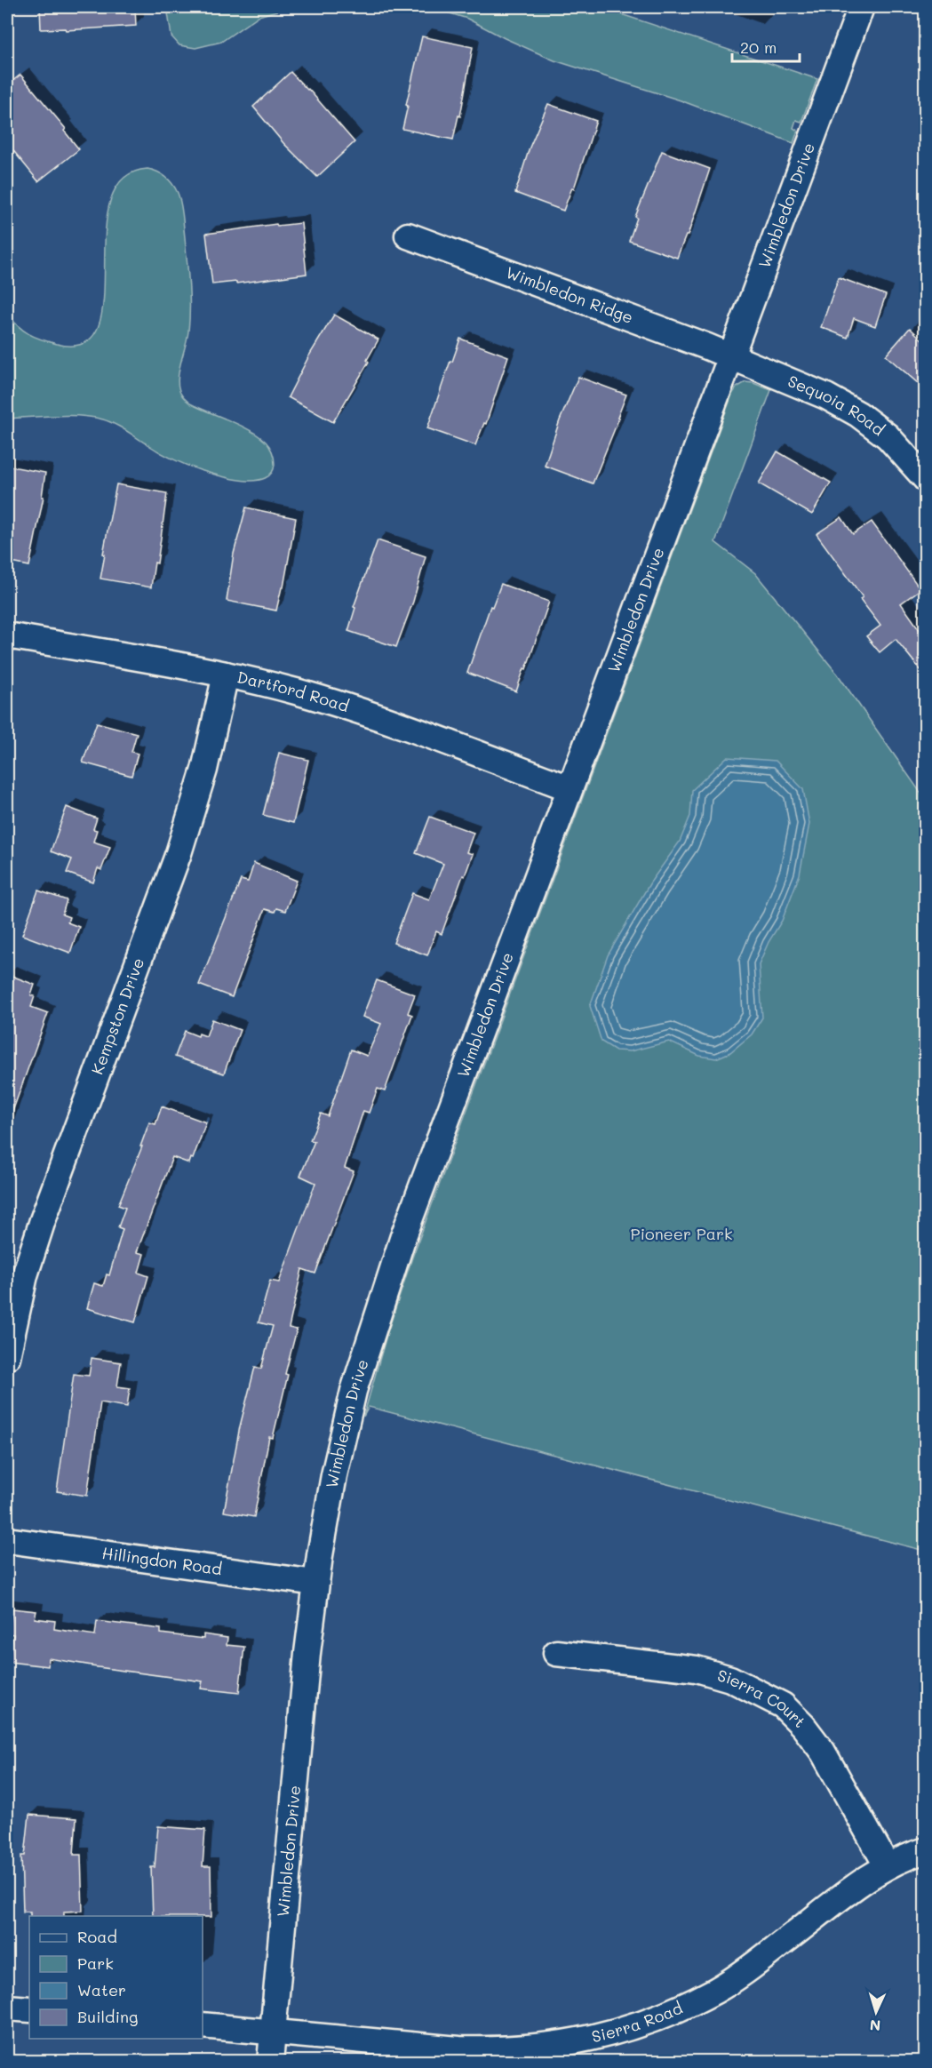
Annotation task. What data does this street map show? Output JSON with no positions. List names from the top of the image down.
{
  "streets": {
    "street": [
      "Wimbledon Drive",
      "Wimbledon Ridge",
      "Sequoia Road",
      "Dartford Road",
      "Kempston Drive",
      "Hillingdon Road",
      "Sierra Court",
      "Sierra Road"
    ]
  },
  "crossings": [
    ["Wimbledon Drive", "Wimbledon Ridge"],
    ["Wimbledon Drive", "Sequoia Road"],
    ["Wimbledon Drive", "Dartford Road"],
    ["Wimbledon Drive", "Hillingdon Road"],
    ["Wimbledon Drive", "Sierra Road"],
    ["Wimbledon Ridge", "Sequoia Road"],
    ["Dartford Road", "Kempston Drive"],
    ["Sierra Court", "Sierra Road"]
  ],
  "parks": ["Pioneer Park"],
  "legend": [
    "Road",
    "Park",
    "Water",
    "Building"
  ],
  "scale_bar": "20 m",
  "north": "bottom"
}
